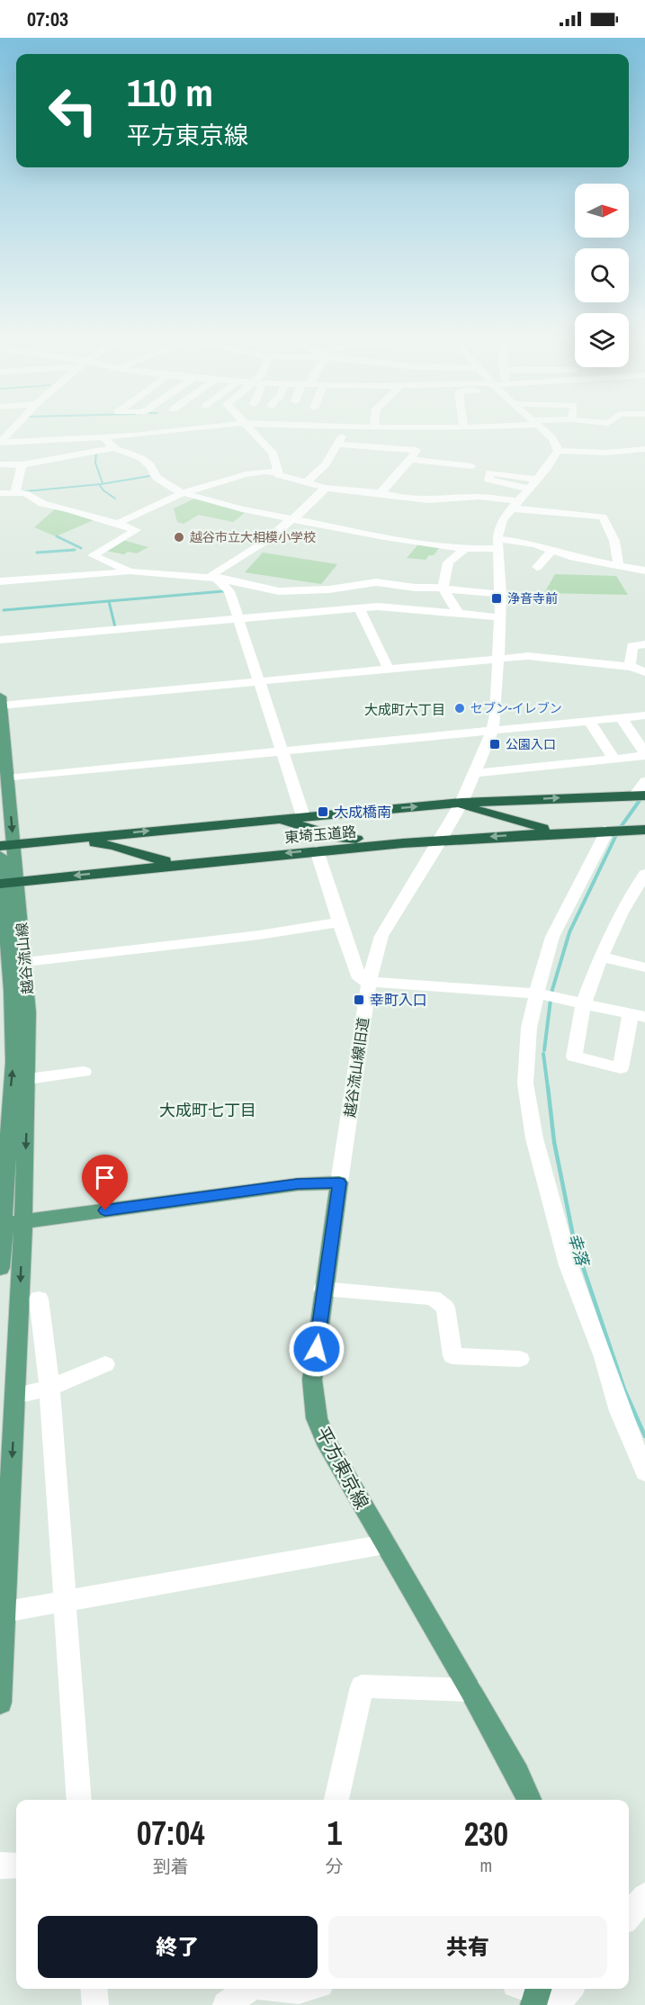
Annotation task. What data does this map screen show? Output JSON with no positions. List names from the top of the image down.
{
  "streets": {
    "highway": ["東埼玉道路"],
    "main road": ["越谷流山線", "平方東京線"],
    "street": ["越谷流山線旧道"]
  },
  "crossings": [
    ["東埼玉道路", "越谷流山線"],
    ["東埼玉道路", "越谷流山線旧道"],
    ["越谷流山線旧道", "平方東京線"]
  ],
  "districts": ["大成町六丁目", "大成町七丁目"],
  "water": ["幸落"],
  "places": {
    "other": ["越谷市立大相模小学校", "セブン-イレブン"],
    "transit": [
      "浄音寺前",
      "公園入口",
      "大成橋南",
      "幸町入口"
    ]
  },
  "north": "right",
  "page": {
    "status": "07:03",
    "turn": ["110 m", "平方東京線"],
    "eta": [
      "07:04",
      "到着",
      "1",
      "分",
      "230",
      "m"
    ],
    "buttons": ["終了", "共有"]
  }
}
